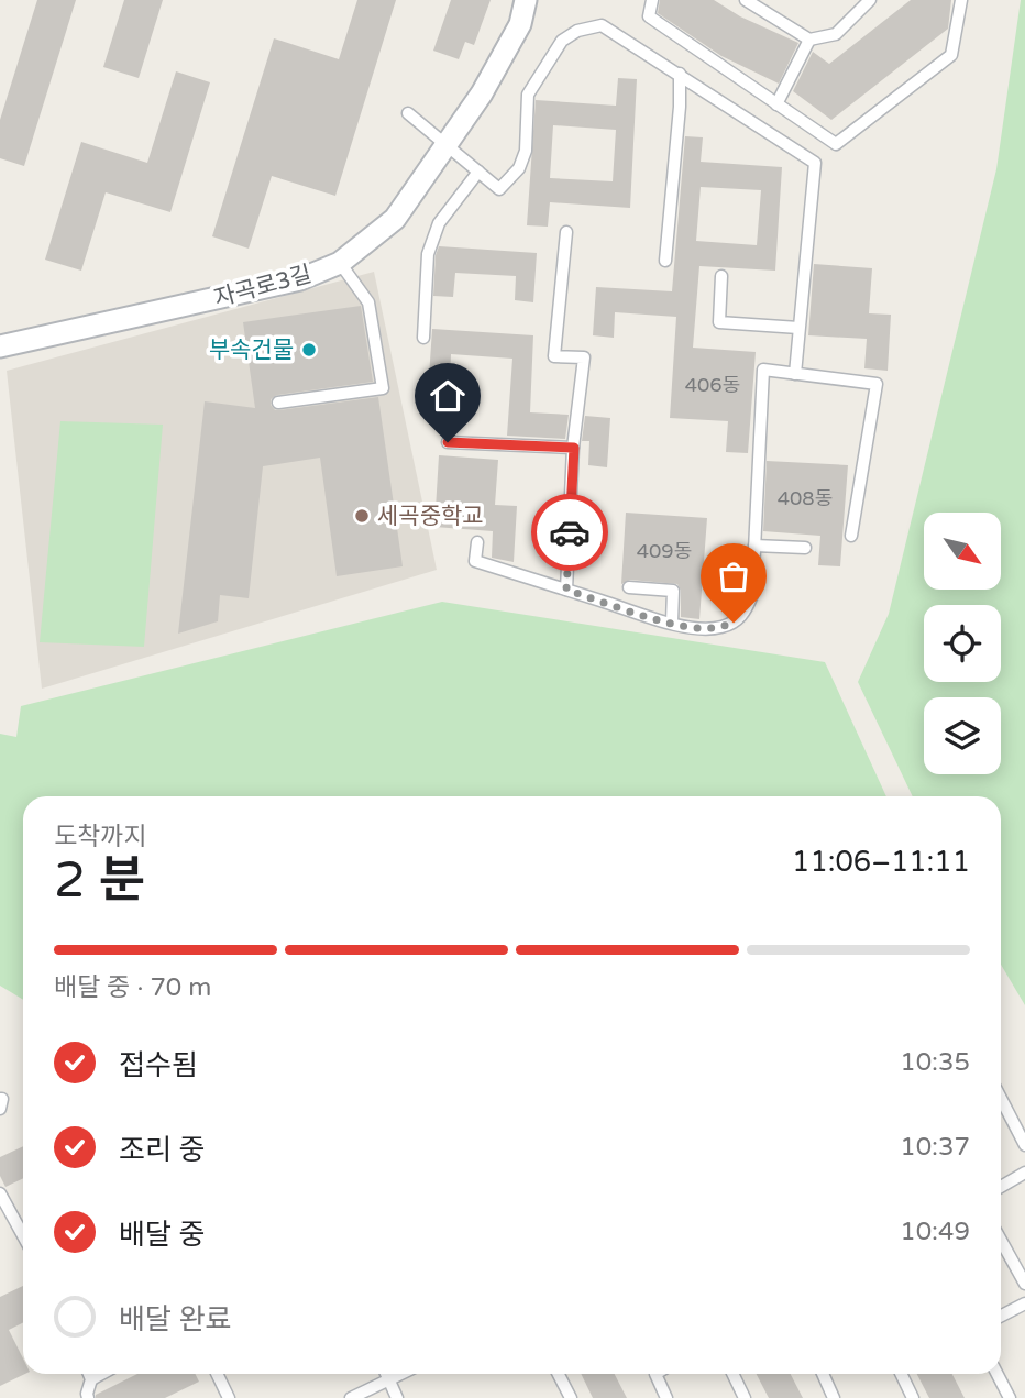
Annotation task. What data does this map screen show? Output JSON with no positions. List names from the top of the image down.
{
  "streets": {
    "street": ["자곡로3길"]
  },
  "places": ["부속건물", "세곡중학교"],
  "house_numbers": ["406동", "408동", "409동"],
  "north": "bottom right",
  "page": {
    "heading": ["2 분", "도착까지", "11:06–11:11"],
    "bar": "배달 중 · 70 m",
    "list": [
      ["접수됨", "10:35"],
      ["조리 중", "10:37"],
      ["배달 중", "10:49"],
      "배달 완료"
    ]
  }
}
